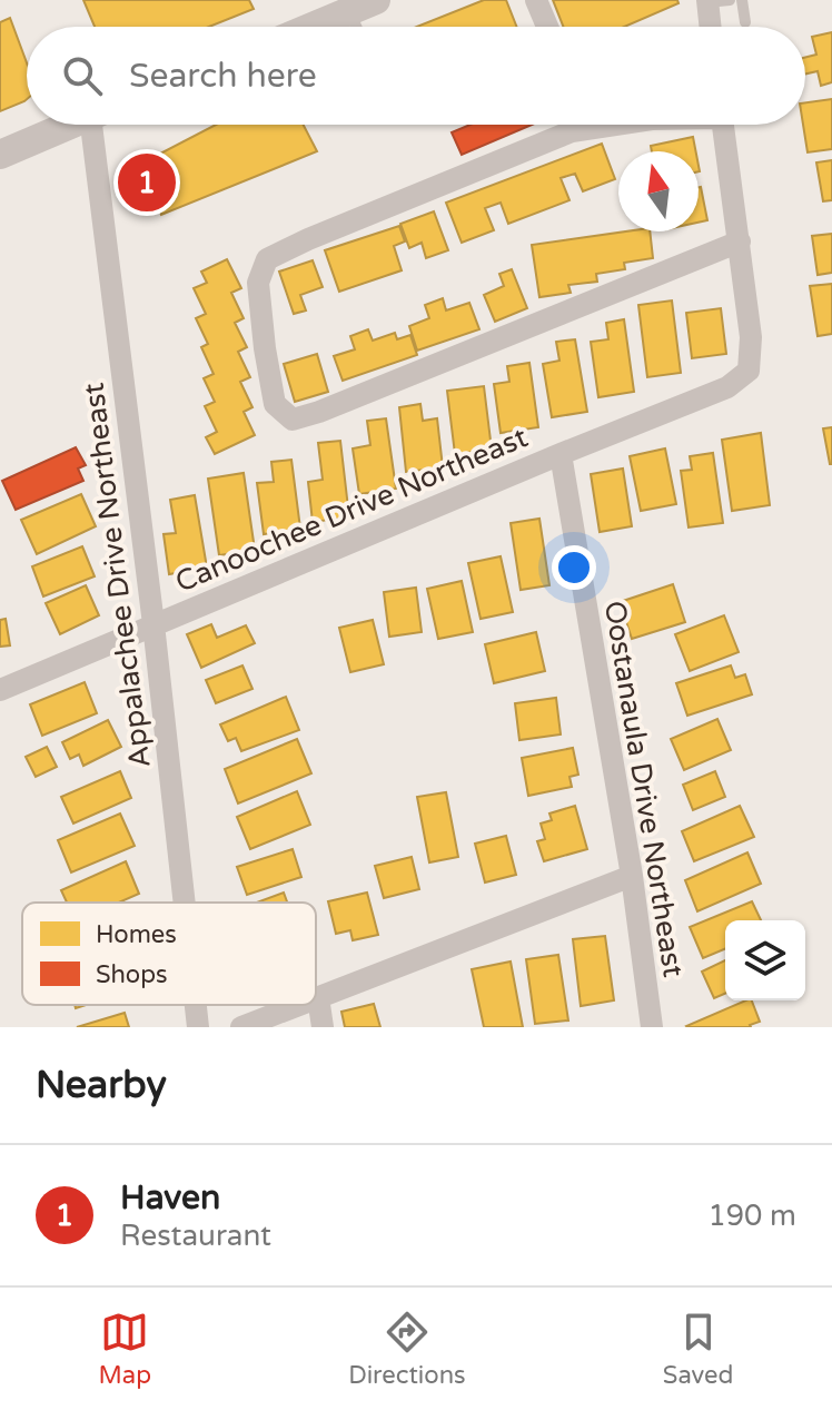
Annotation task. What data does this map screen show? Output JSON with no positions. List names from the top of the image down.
{
  "streets": {
    "street": ["Canoochee Drive Northeast", "Appalachee Drive Northeast", "Oostanaula Drive Northeast"]
  },
  "crossings": [
    ["Canoochee Drive Northeast", "Appalachee Drive Northeast"],
    ["Canoochee Drive Northeast", "Oostanaula Drive Northeast"]
  ],
  "legend": ["Homes", "Shops"],
  "north": "top",
  "page": {
    "search": "Search here",
    "pins": "1",
    "heading": "Nearby",
    "list": [
      {
        "mark": "1",
        "name": "Haven",
        "note": "Restaurant",
        "value": "190 m"
      }
    ],
    "nav": ["Map", "Directions", "Saved"]
  }
}
